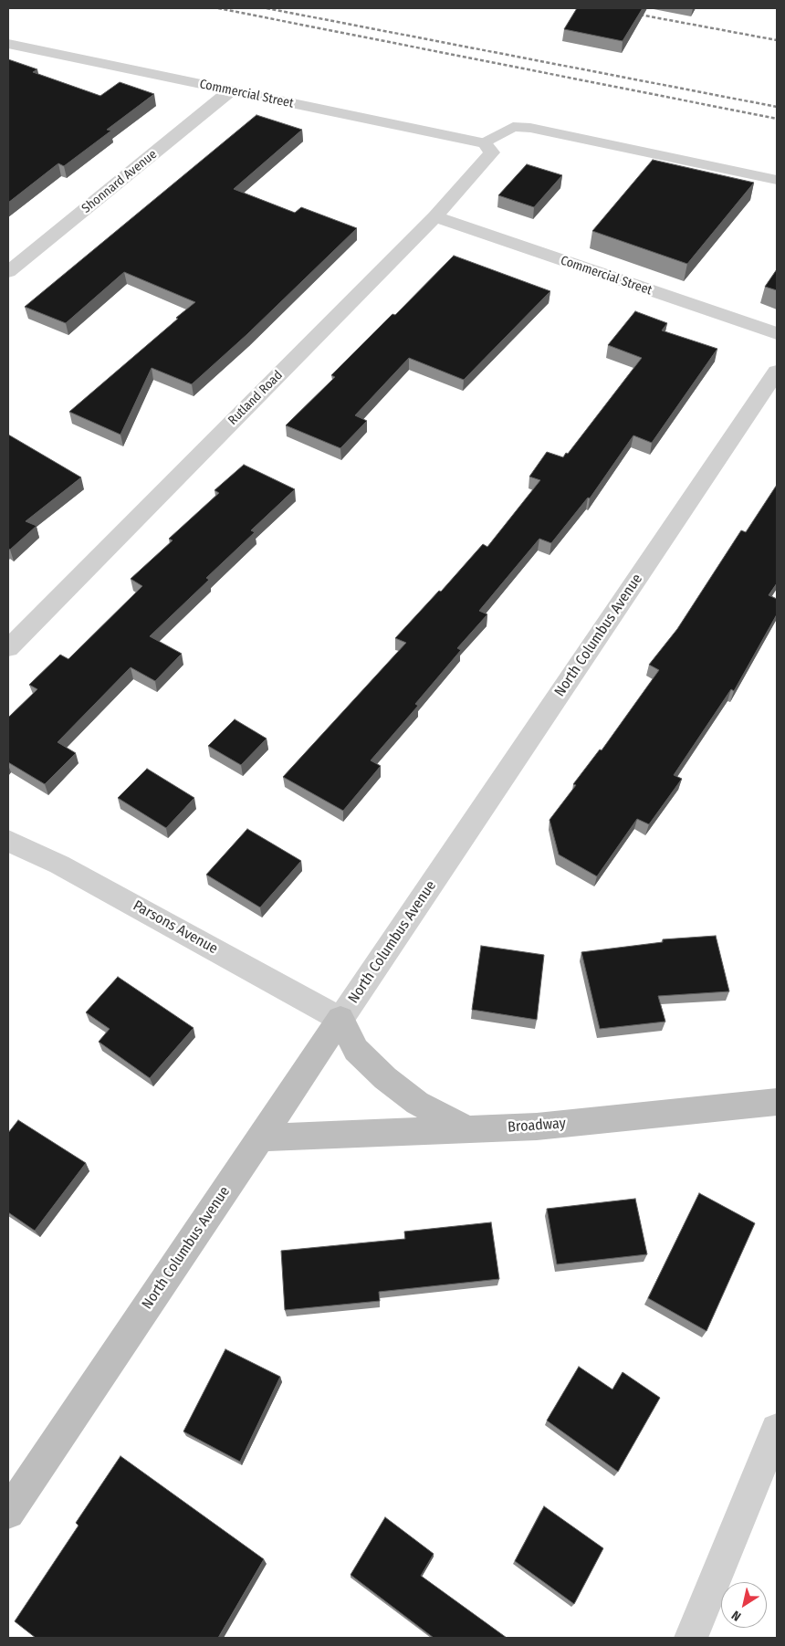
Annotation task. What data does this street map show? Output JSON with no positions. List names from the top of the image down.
{
  "streets": {
    "street": [
      "Commercial Street",
      "Shonnard Avenue",
      "Rutland Road",
      "North Columbus Avenue",
      "Parsons Avenue",
      "Broadway"
    ]
  },
  "crossings": [
    ["Commercial Street", "Shonnard Avenue"],
    ["Commercial Street", "Rutland Road"],
    ["North Columbus Avenue", "Parsons Avenue"],
    ["North Columbus Avenue", "Broadway"]
  ],
  "north": "bottom left"
}
